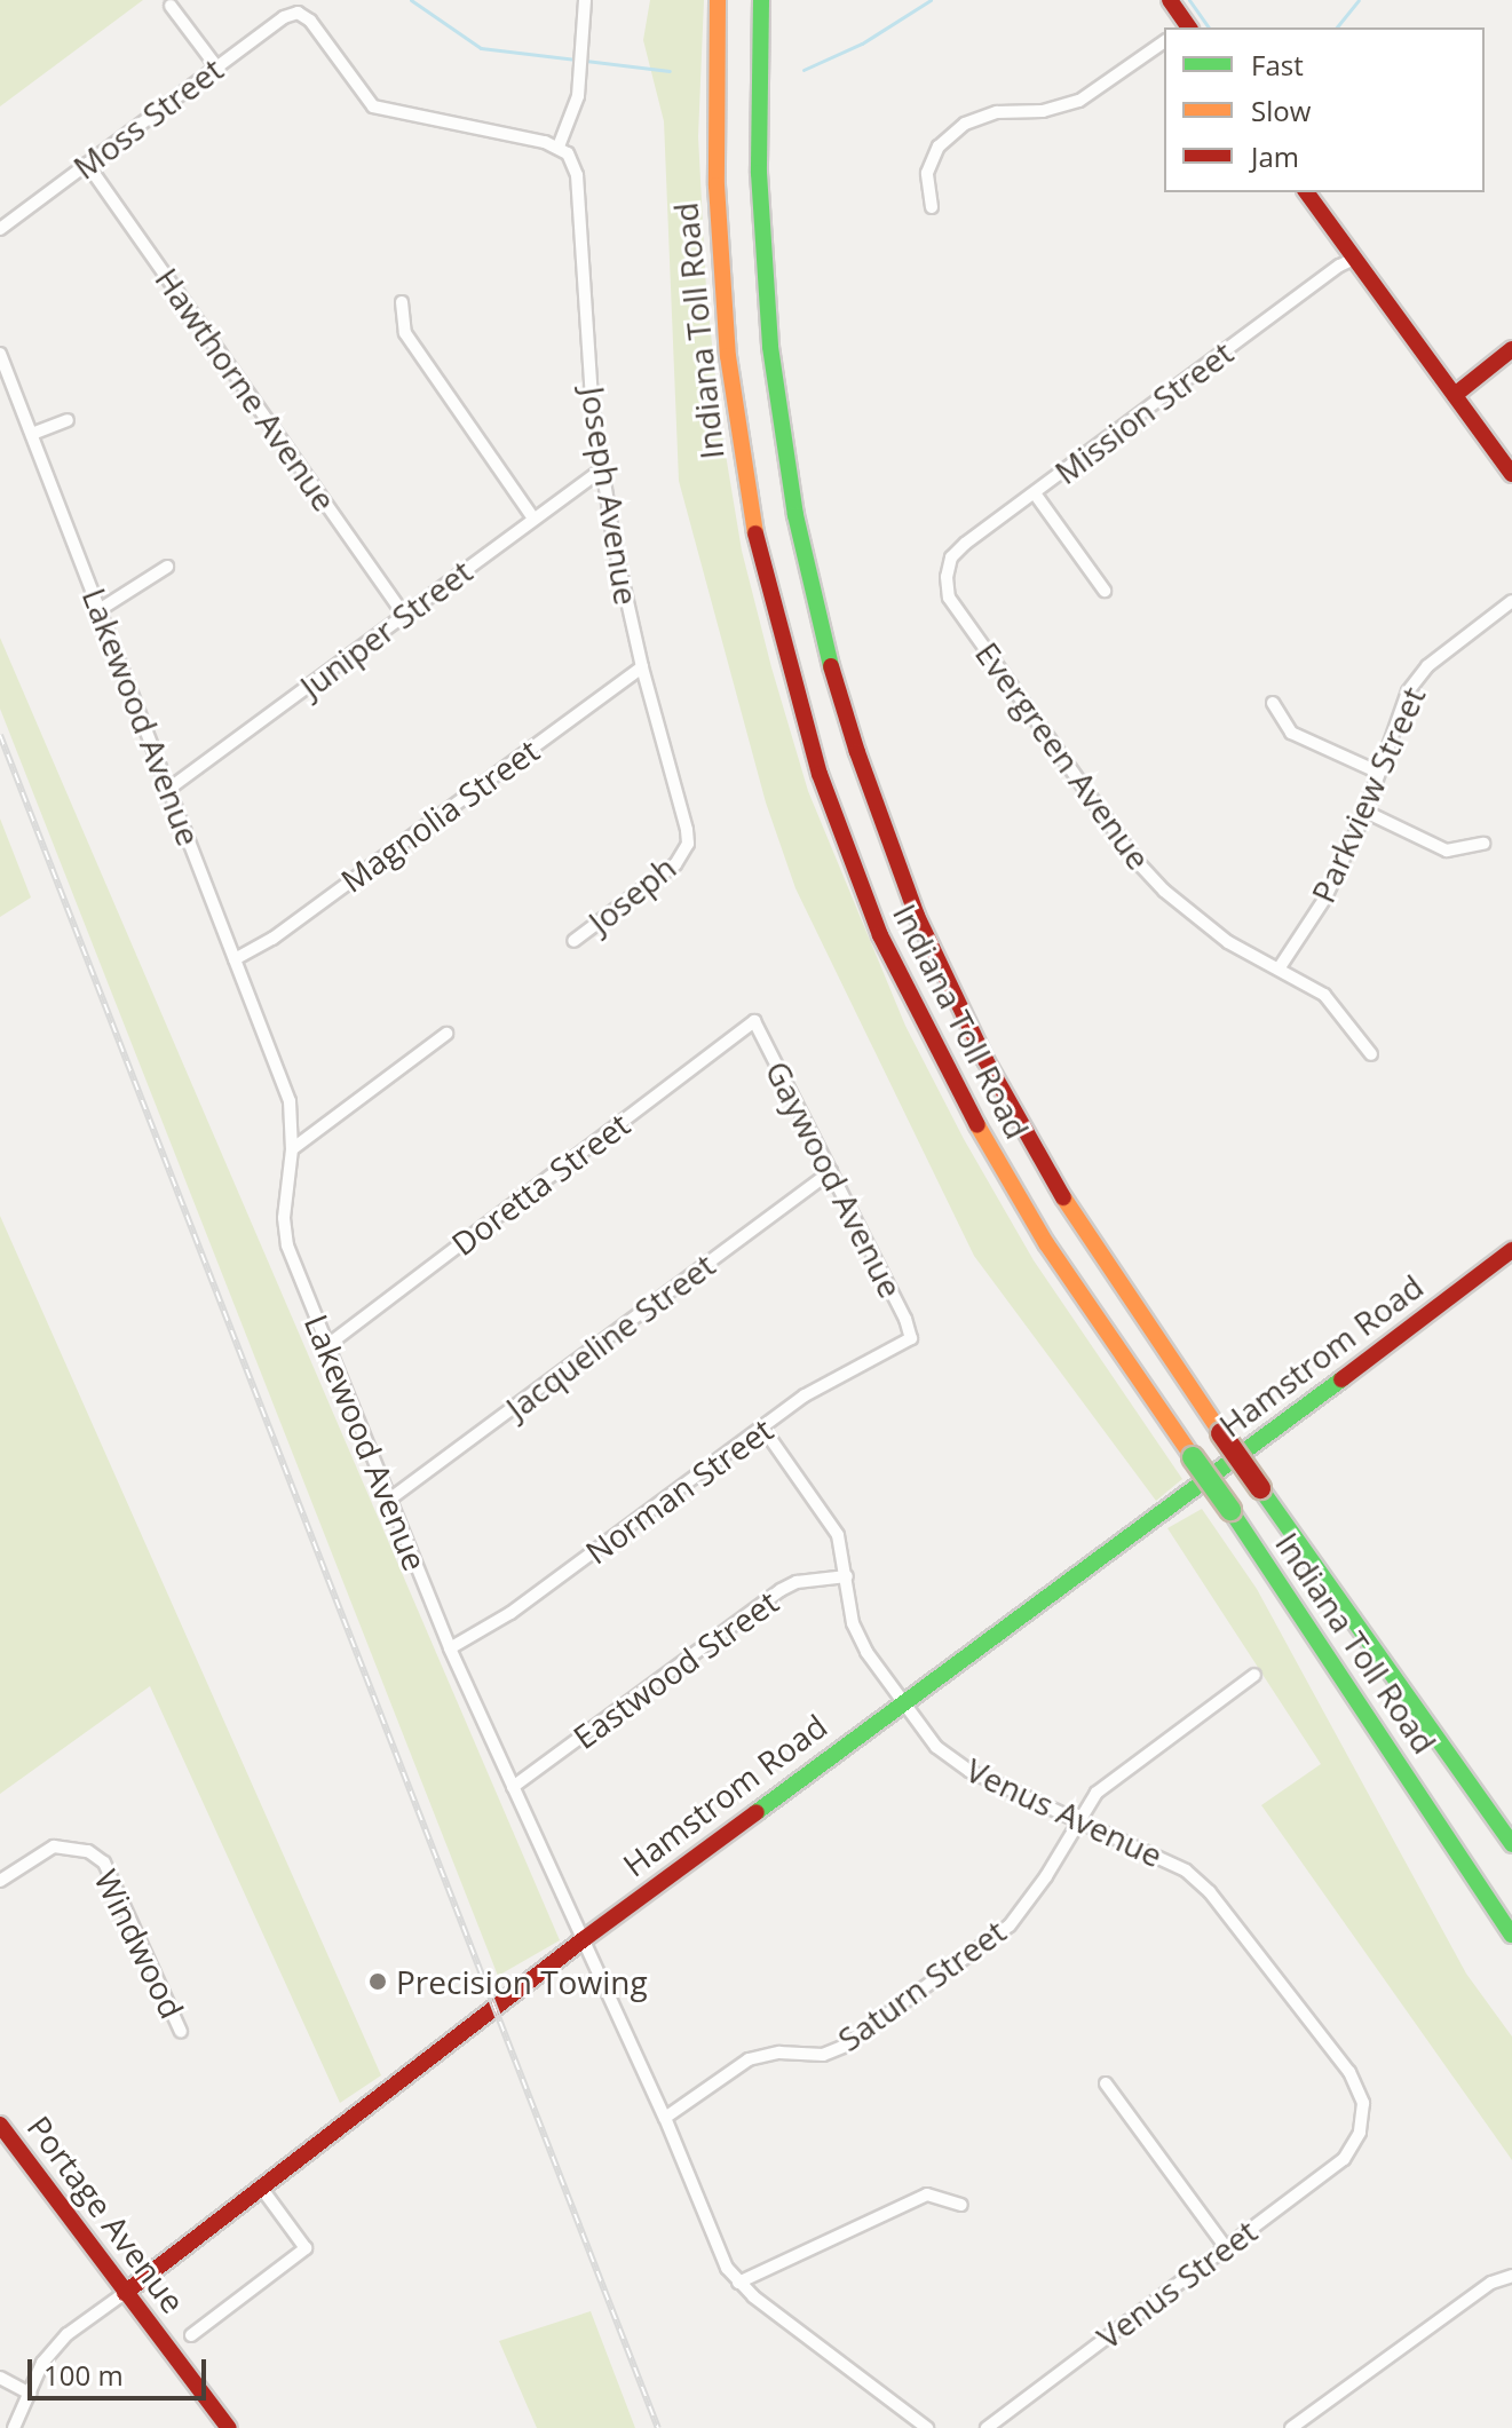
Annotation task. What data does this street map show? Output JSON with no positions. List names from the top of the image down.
{
  "streets": {
    "main road": ["Indiana Toll Road", "Hamstrom Road", "Portage Avenue"],
    "street": [
      "Moss Street",
      "Hawthorne Avenue",
      "Mission Street",
      "Joseph Avenue",
      "Juniper Street",
      "Lakewood Avenue",
      "Evergreen Avenue",
      "Parkview Street",
      "Magnolia Street",
      "Joseph",
      "Gaywood Avenue",
      "Doretta Street",
      "Jacqueline Street",
      "Norman Street",
      "Eastwood Street",
      "Venus Avenue",
      "Windwood",
      "Saturn Street",
      "Venus Street"
    ]
  },
  "crossings": [
    ["Moss Street", "Hawthorne Avenue"],
    ["Moss Street", "Joseph Avenue"],
    ["Hawthorne Avenue", "Juniper Street"],
    ["Mission Street", "Evergreen Avenue"],
    ["Joseph Avenue", "Juniper Street"],
    ["Joseph Avenue", "Magnolia Street"],
    ["Joseph Avenue", "Joseph"],
    ["Juniper Street", "Lakewood Avenue"],
    ["Lakewood Avenue", "Magnolia Street"],
    ["Lakewood Avenue", "Doretta Street"],
    ["Lakewood Avenue", "Jacqueline Street"],
    ["Lakewood Avenue", "Hamstrom Road"],
    ["Lakewood Avenue", "Norman Street"],
    ["Lakewood Avenue", "Eastwood Street"],
    ["Lakewood Avenue", "Saturn Street"],
    ["Evergreen Avenue", "Parkview Street"],
    ["Gaywood Avenue", "Doretta Street"],
    ["Gaywood Avenue", "Jacqueline Street"],
    ["Gaywood Avenue", "Norman Street"],
    ["Hamstrom Road", "Venus Avenue"],
    ["Hamstrom Road", "Portage Avenue"],
    ["Norman Street", "Venus Avenue"],
    ["Eastwood Street", "Venus Avenue"],
    ["Venus Avenue", "Saturn Street"],
    ["Venus Avenue", "Venus Street"]
  ],
  "places": ["Precision Towing"],
  "legend": ["Fast", "Slow", "Jam"],
  "scale_bar": "100 m"
}
